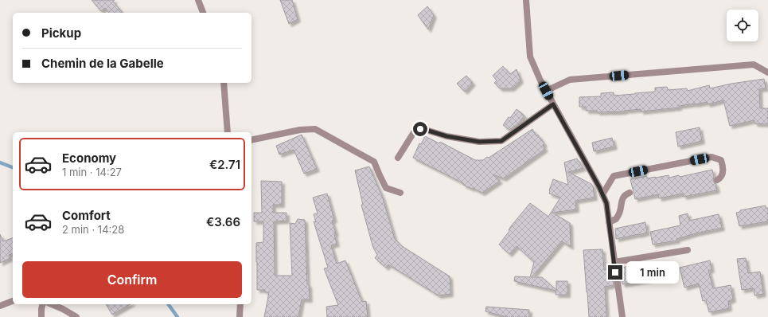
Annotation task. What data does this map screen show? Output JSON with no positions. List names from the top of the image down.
{
  "page": {
    "banner": ["Pickup", "Chemin de la Gabelle"],
    "list": [
      {
        "name": "Economy",
        "note": "1 min · 14:27",
        "value": "€2.71"
      },
      {
        "name": "Comfort",
        "note": "2 min · 14:28",
        "value": "€3.66"
      }
    ],
    "buttons": "Confirm",
    "bubble": "1 min"
  }
}
